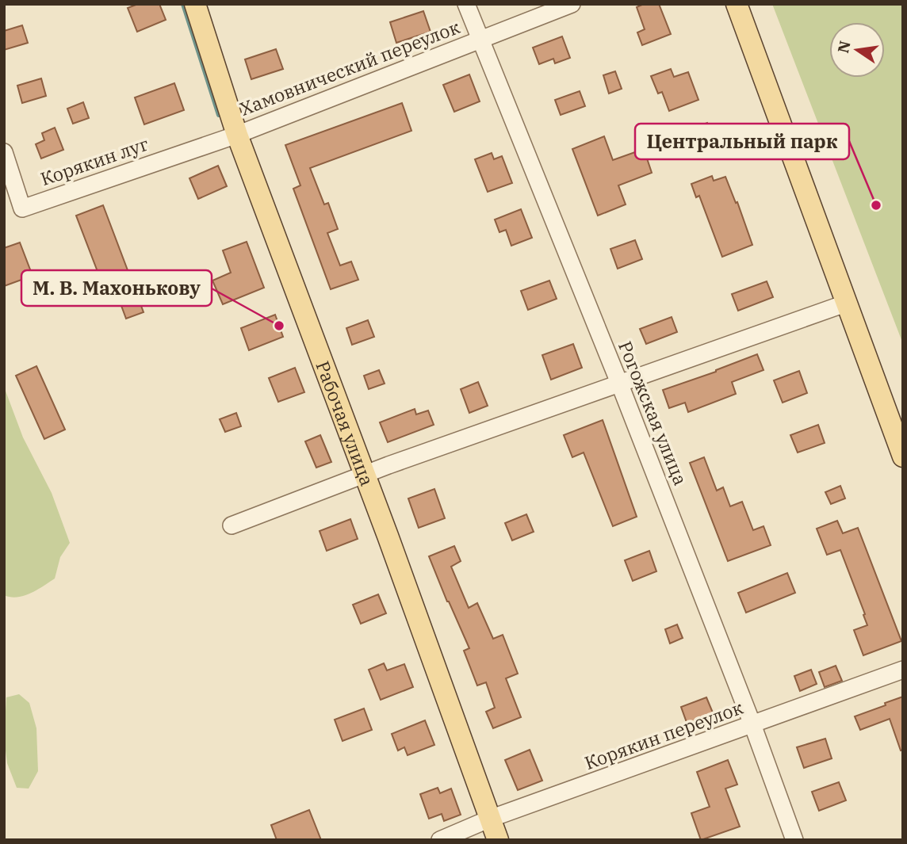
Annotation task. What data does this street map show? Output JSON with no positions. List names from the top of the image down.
{
  "streets": {
    "main road": ["Рабочая улица"],
    "street": [
      "Хамовнический переулок",
      "Корякин луг",
      "Рогожская улица",
      "Корякин переулок"
    ]
  },
  "crossings": [
    ["Хамовнический переулок", "Корякин луг"],
    ["Хамовнический переулок", "Рогожская улица"],
    ["Хамовнический переулок", "Рабочая улица"],
    ["Корякин луг", "Рабочая улица"],
    ["Рогожская улица", "Корякин переулок"],
    ["Рабочая улица", "Корякин переулок"]
  ],
  "places": ["Центральный парк", "М. В. Махонькову"],
  "north": "left"
}
